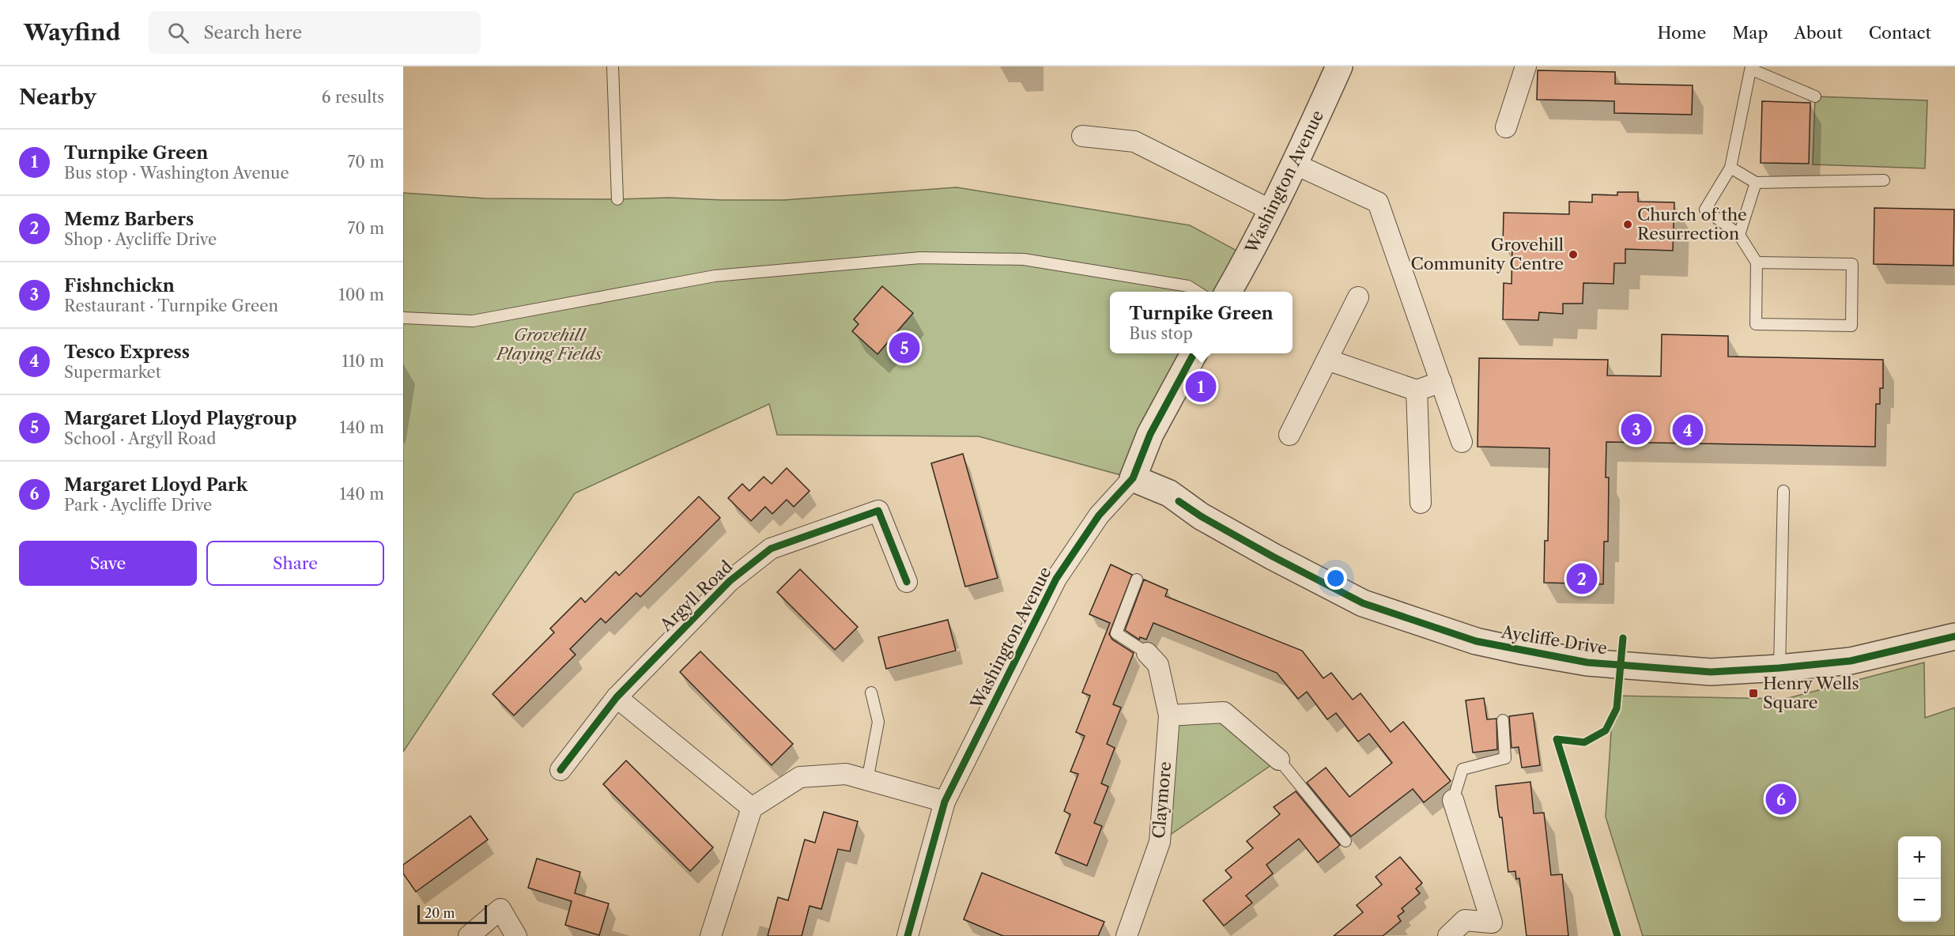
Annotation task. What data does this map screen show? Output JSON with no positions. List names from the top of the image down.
{
  "streets": {
    "street": [
      "Washington Avenue",
      "Argyll Road",
      "Aycliffe Drive",
      "Claymore"
    ]
  },
  "crossings": [
    ["Washington Avenue", "Aycliffe Drive"]
  ],
  "parks": ["Grovehill Playing Fields"],
  "places": {
    "other": ["Church of the Resurrection", "Grovehill Community Centre"],
    "transit": ["Henry Wells Square"]
  },
  "scale_bar": "20 m",
  "page": {
    "header": "Wayfind",
    "search": "Search here",
    "nav": [
      "Home",
      "Map",
      "About",
      "Contact"
    ],
    "heading": ["Nearby", "6 results"],
    "list": [
      {
        "mark": "1",
        "name": "Turnpike Green",
        "note": "Bus stop · Washington Avenue",
        "value": "70 m"
      },
      {
        "mark": "2",
        "name": "Memz Barbers",
        "note": "Shop · Aycliffe Drive",
        "value": "70 m"
      },
      {
        "mark": "3",
        "name": "Fishnchickn",
        "note": "Restaurant · Turnpike Green",
        "value": "100 m"
      },
      {
        "mark": "4",
        "name": "Tesco Express",
        "note": "Supermarket",
        "value": "110 m"
      },
      {
        "mark": "5",
        "name": "Margaret Lloyd Playgroup",
        "note": "School · Argyll Road",
        "value": "140 m"
      },
      {
        "mark": "6",
        "name": "Margaret Lloyd Park",
        "note": "Park · Aycliffe Drive",
        "value": "140 m"
      }
    ],
    "popup": ["Turnpike Green", "Bus stop"],
    "pins": [
      "5",
      "1",
      "3",
      "4",
      "2",
      "6"
    ],
    "buttons": ["Save", "Share"],
    "map_buttons": ["+", "−"],
    "scale": "20 m"
  }
}
